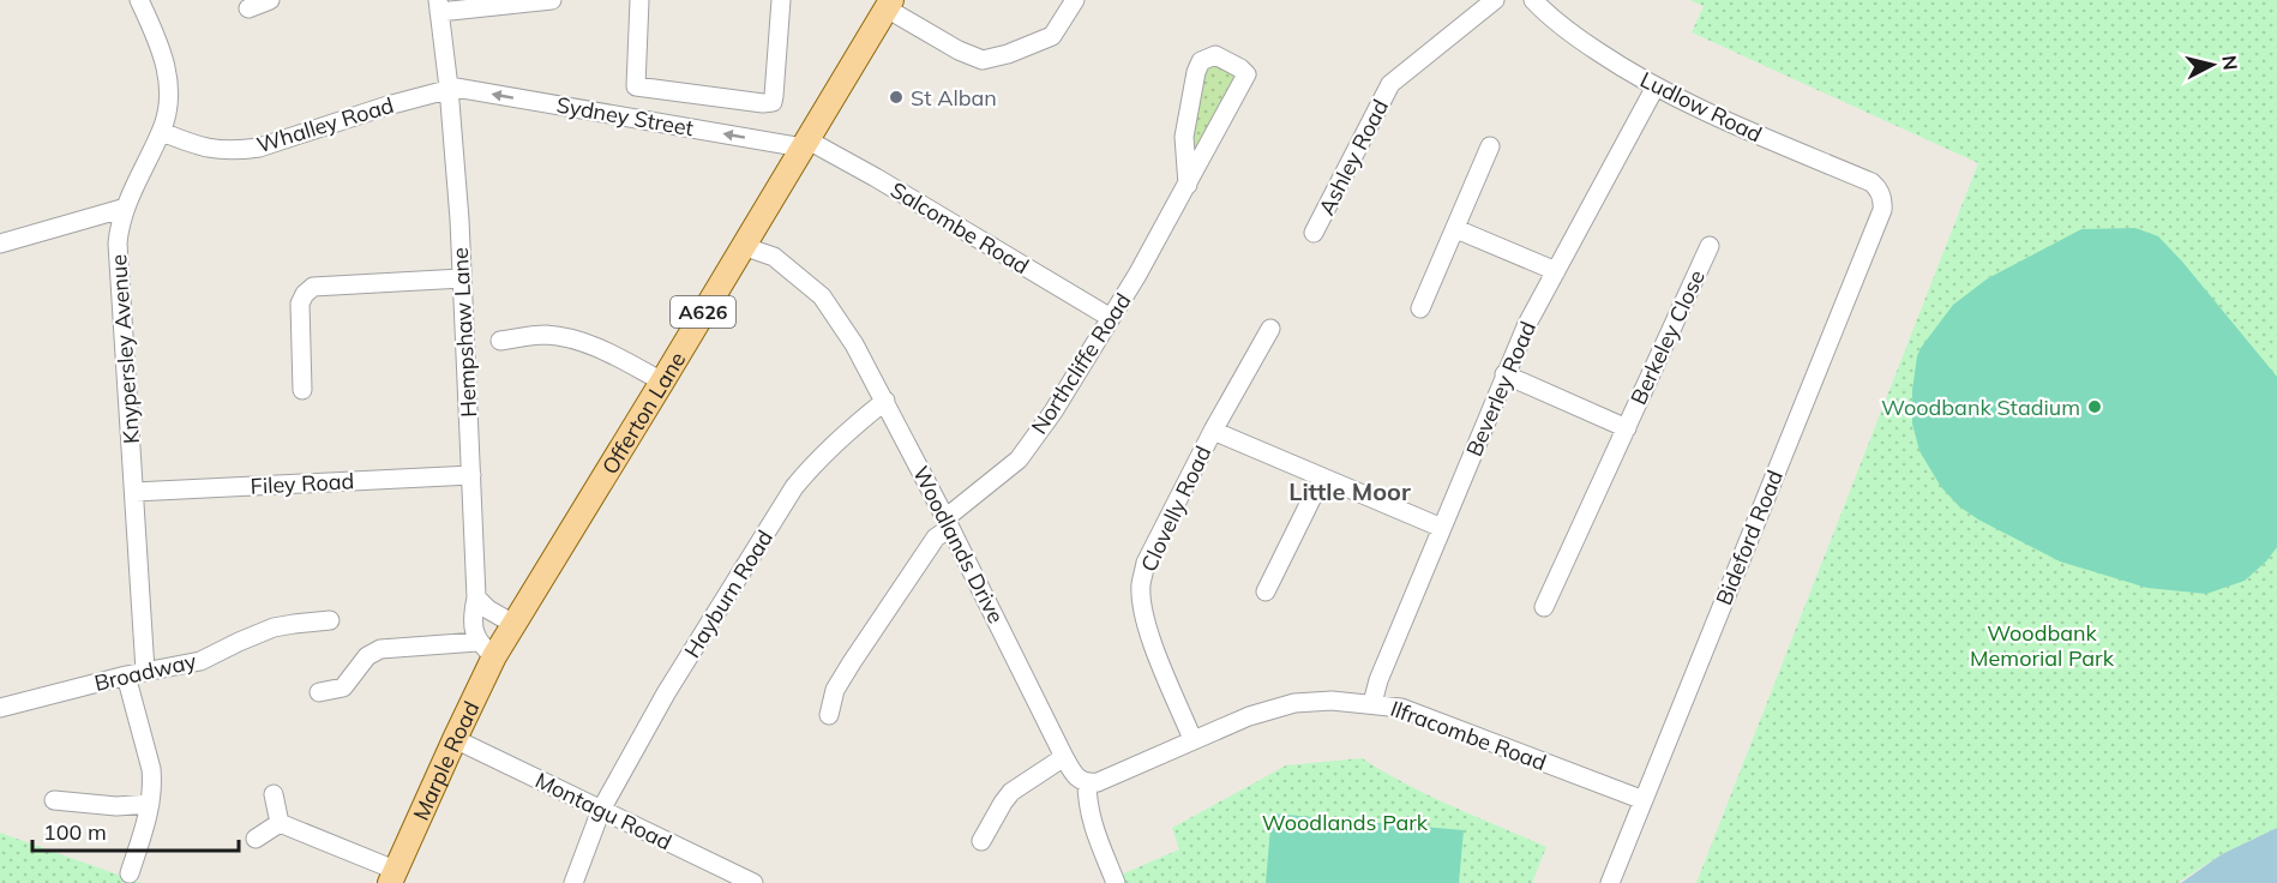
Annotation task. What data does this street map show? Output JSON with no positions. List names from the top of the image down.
{
  "streets": {
    "main road": ["A626", "Offerton Lane", "Marple Road"],
    "street": [
      "Ludlow Road",
      "Sydney Street",
      "Whalley Road",
      "Ashley Road",
      "Salcombe Road",
      "Hempshaw Lane",
      "Berkeley Close",
      "Knypersley Avenue",
      "Northcliffe Road",
      "Beverley Road",
      "Filey Road",
      "Clovelly Road",
      "Bideford Road",
      "Woodlands Drive",
      "Hayburn Road",
      "Broadway",
      "Ilfracombe Road",
      "Montagu Road"
    ]
  },
  "crossings": [
    ["Ludlow Road", "Beverley Road"],
    ["Ludlow Road", "Bideford Road"],
    ["Sydney Street", "Whalley Road"],
    ["Sydney Street", "Salcombe Road"],
    ["Sydney Street", "Hempshaw Lane"],
    ["Sydney Street", "Offerton Lane"],
    ["Whalley Road", "Hempshaw Lane"],
    ["Whalley Road", "Knypersley Avenue"],
    ["Salcombe Road", "Northcliffe Road"],
    ["Salcombe Road", "Offerton Lane"],
    ["Hempshaw Lane", "Offerton Lane"],
    ["Hempshaw Lane", "Filey Road"],
    ["Hempshaw Lane", "Marple Road"],
    ["Berkeley Close", "Beverley Road"],
    ["Knypersley Avenue", "Filey Road"],
    ["Knypersley Avenue", "Broadway"],
    ["Northcliffe Road", "Woodlands Drive"],
    ["Beverley Road", "Ilfracombe Road"],
    ["Offerton Lane", "Woodlands Drive"],
    ["Offerton Lane", "Marple Road"],
    ["Clovelly Road", "Ilfracombe Road"],
    ["Bideford Road", "Ilfracombe Road"],
    ["Woodlands Drive", "Hayburn Road"],
    ["Woodlands Drive", "Ilfracombe Road"],
    ["Hayburn Road", "Montagu Road"],
    ["Marple Road", "Montagu Road"]
  ],
  "one_way": ["Sydney Street"],
  "districts": ["Little Moor"],
  "parks": ["Woodbank Memorial Park", "Woodlands Park"],
  "places": ["St Alban", "Woodbank Stadium"],
  "scale_bar": "100 m",
  "north": "right"
}
